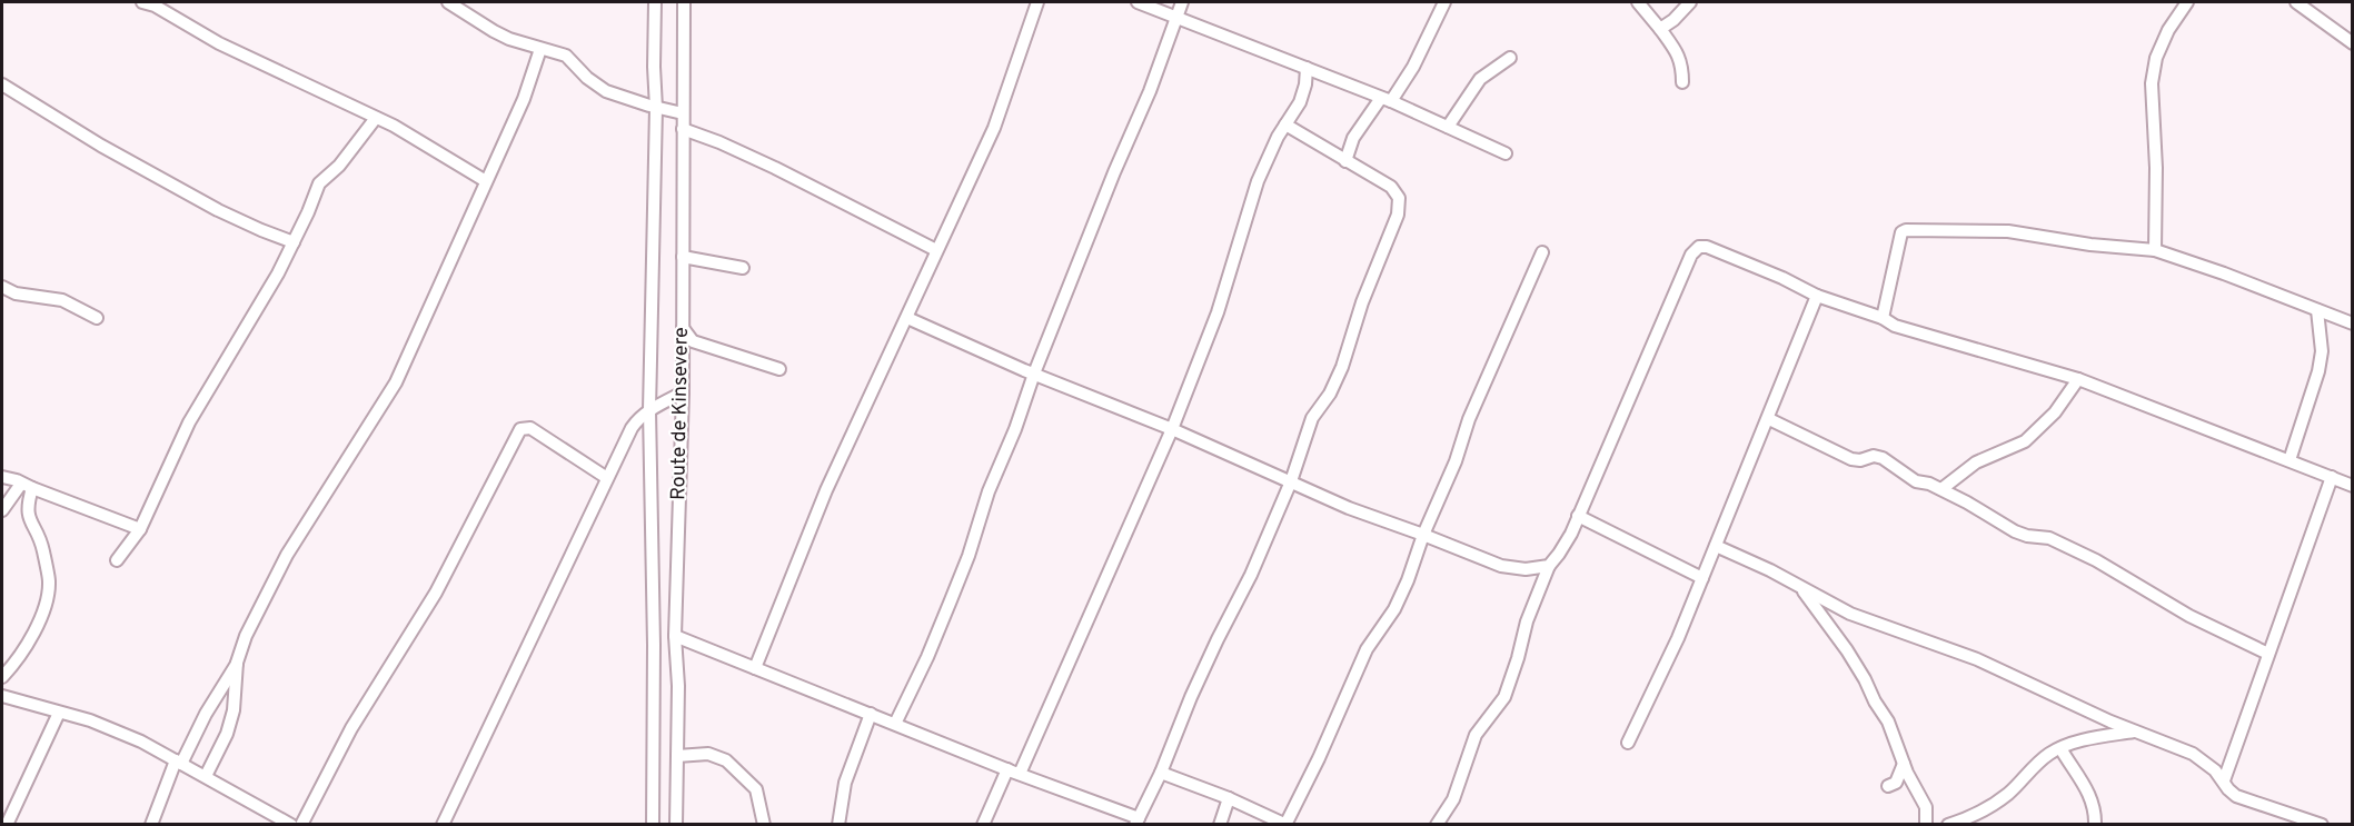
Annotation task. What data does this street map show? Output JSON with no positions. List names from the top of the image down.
{
  "streets": {
    "street": ["Route de Kinsevere"]
  }
}
